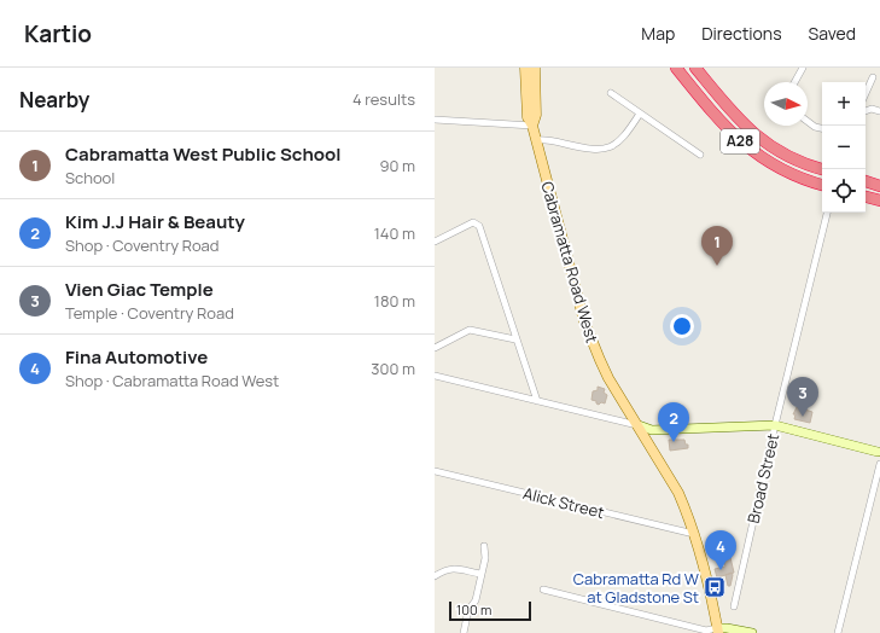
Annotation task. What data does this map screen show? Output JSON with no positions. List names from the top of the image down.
{
  "streets": {
    "highway": ["A28"],
    "main road": ["Cabramatta Road West"],
    "street": ["Broad Street", "Alick Street"]
  },
  "crossings": [
    ["Cabramatta Road West", "Alick Street"]
  ],
  "places": {
    "bus stop": ["Cabramatta Rd W at Gladstone St"]
  },
  "scale_bar": "100 m",
  "north": "right",
  "page": {
    "header": "Kartio",
    "nav": ["Map", "Directions", "Saved"],
    "heading": ["Nearby", "4 results"],
    "map_buttons": ["+", "−"],
    "list": [
      {
        "mark": "1",
        "name": "Cabramatta West Public School",
        "note": "School",
        "value": "90 m"
      },
      {
        "mark": "2",
        "name": "Kim J.J Hair & Beauty",
        "note": "Shop · Coventry Road",
        "value": "140 m"
      },
      {
        "mark": "3",
        "name": "Vien Giac Temple",
        "note": "Temple · Coventry Road",
        "value": "180 m"
      },
      {
        "mark": "4",
        "name": "Fina Automotive",
        "note": "Shop · Cabramatta Road West",
        "value": "300 m"
      }
    ],
    "pins": [
      "1",
      "3",
      "2",
      "4"
    ],
    "scale": "100 m"
  }
}
